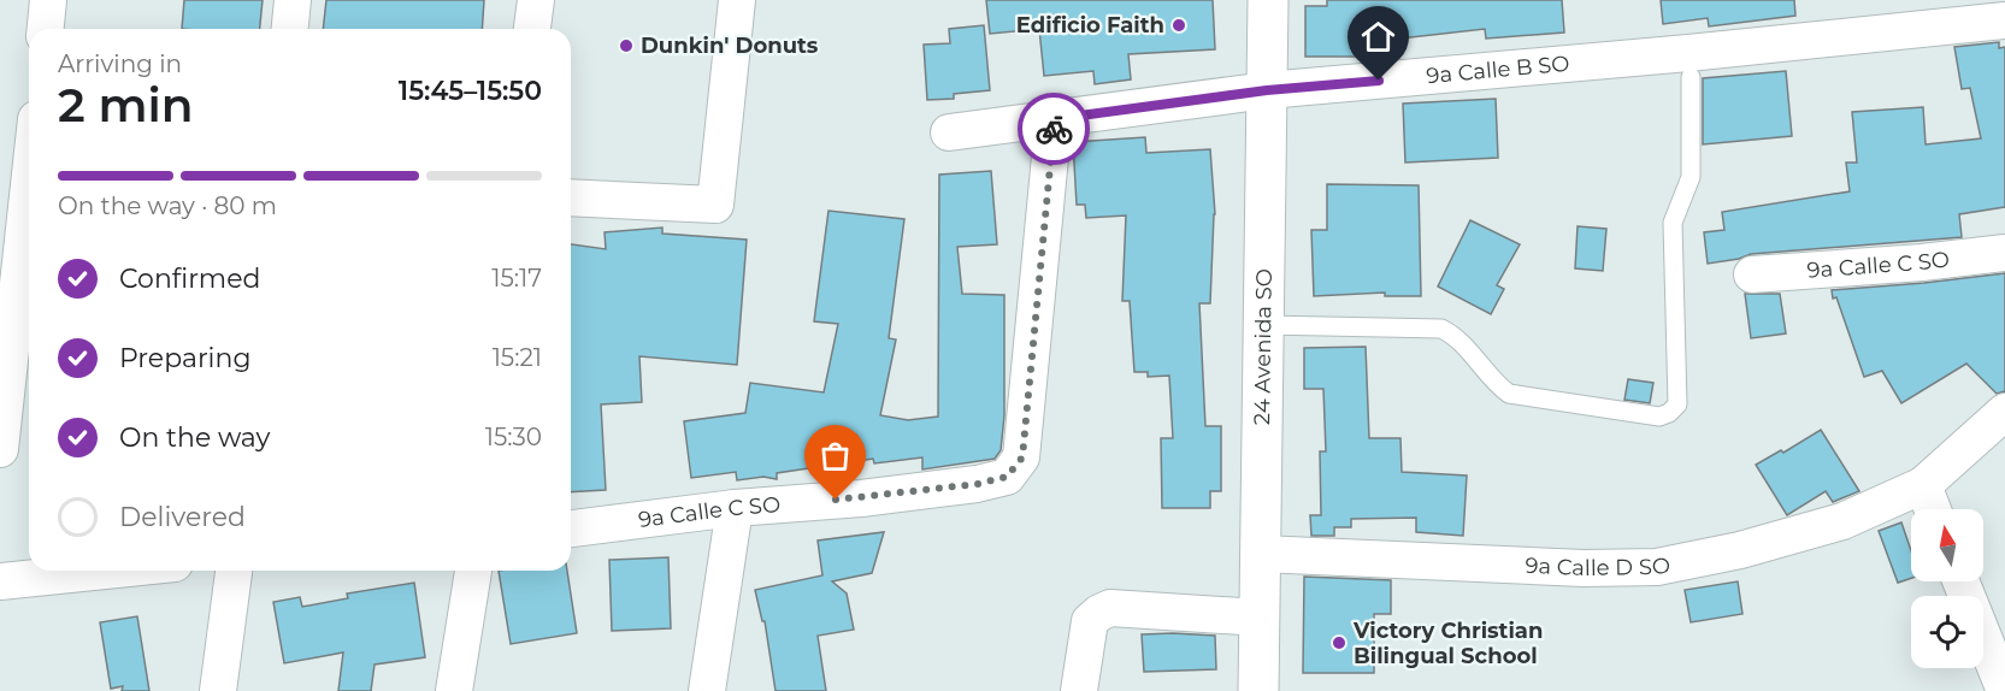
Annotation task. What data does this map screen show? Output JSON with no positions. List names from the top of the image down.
{
  "streets": {
    "street": [
      "9a Calle B SO",
      "9a Calle C SO",
      "24 Avenida SO",
      "9a Calle D SO"
    ]
  },
  "crossings": [
    ["9a Calle B SO", "9a Calle C SO"],
    ["9a Calle B SO", "24 Avenida SO"],
    ["24 Avenida SO", "9a Calle D SO"]
  ],
  "places": ["Edificio Faith", "Dunkin' Donuts", "Victory Christian Bilingual School"],
  "north": "top",
  "page": {
    "heading": ["2 min", "Arriving in", "15:45–15:50"],
    "bar": "On the way · 80 m",
    "list": [
      ["Confirmed", "15:17"],
      ["Preparing", "15:21"],
      ["On the way", "15:30"],
      "Delivered"
    ]
  }
}
